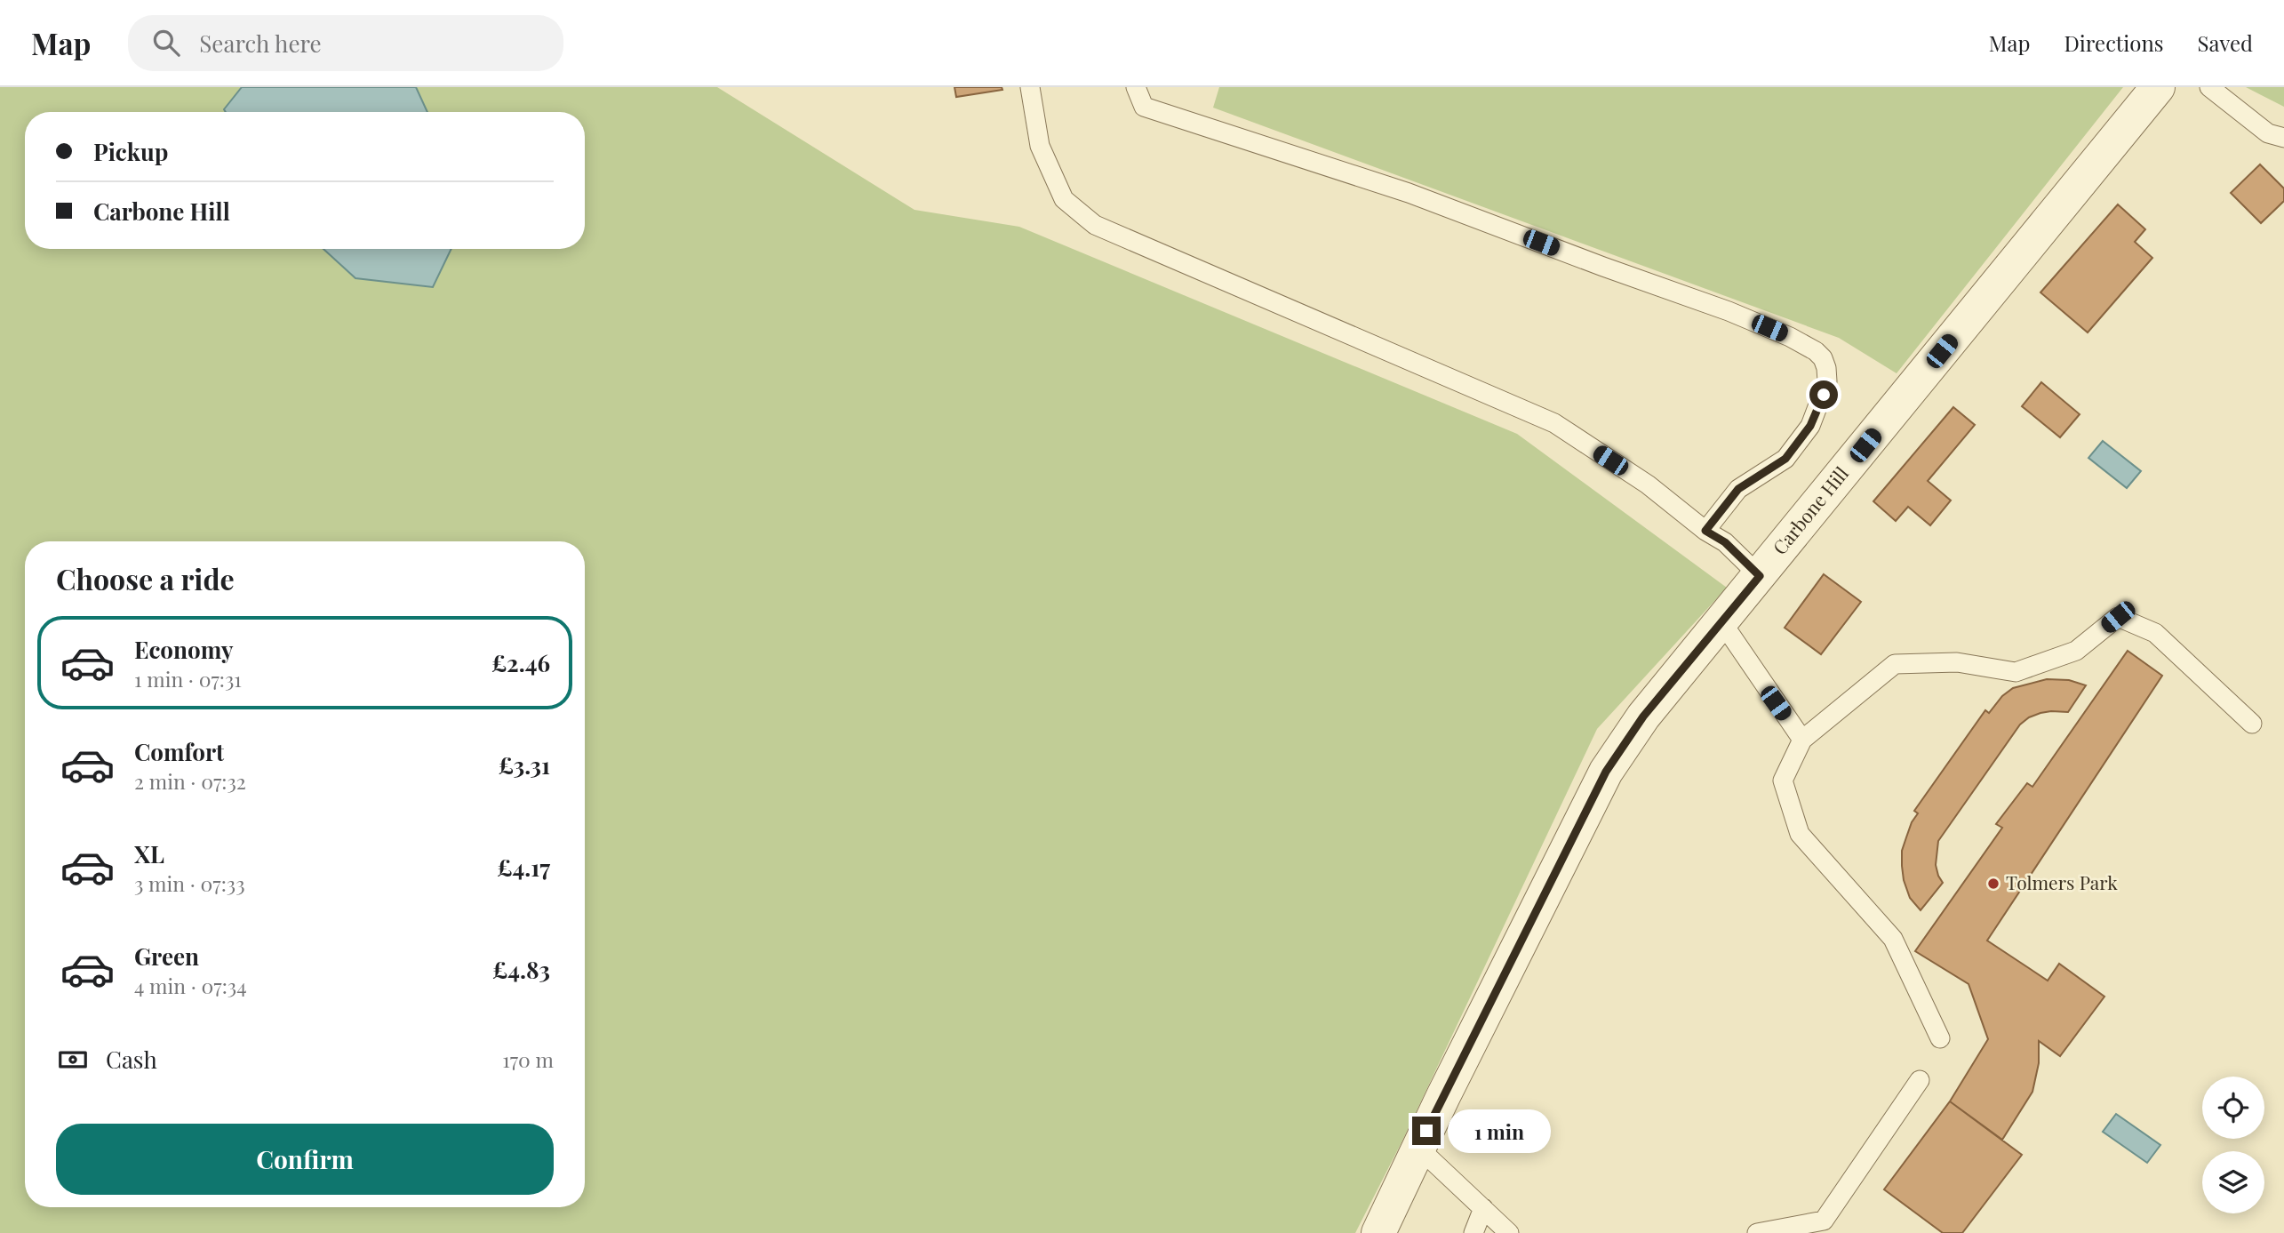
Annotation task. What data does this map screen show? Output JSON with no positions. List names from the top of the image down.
{
  "streets": {
    "street": ["Carbone Hill"]
  },
  "places": ["Tolmers Park"],
  "page": {
    "header": "Map",
    "search": "Search here",
    "nav": ["Map", "Directions", "Saved"],
    "banner": ["Pickup", "Carbone Hill"],
    "heading": "Choose a ride",
    "list": [
      {
        "name": "Economy",
        "note": "1 min · 07:31",
        "value": "£2.46"
      },
      {
        "name": "Comfort",
        "note": "2 min · 07:32",
        "value": "£3.31"
      },
      {
        "name": "XL",
        "note": "3 min · 07:33",
        "value": "£4.17"
      },
      {
        "name": "Green",
        "note": "4 min · 07:34",
        "value": "£4.83"
      }
    ],
    "pay": ["Cash", "170 m"],
    "bubble": "1 min",
    "buttons": "Confirm"
  }
}
